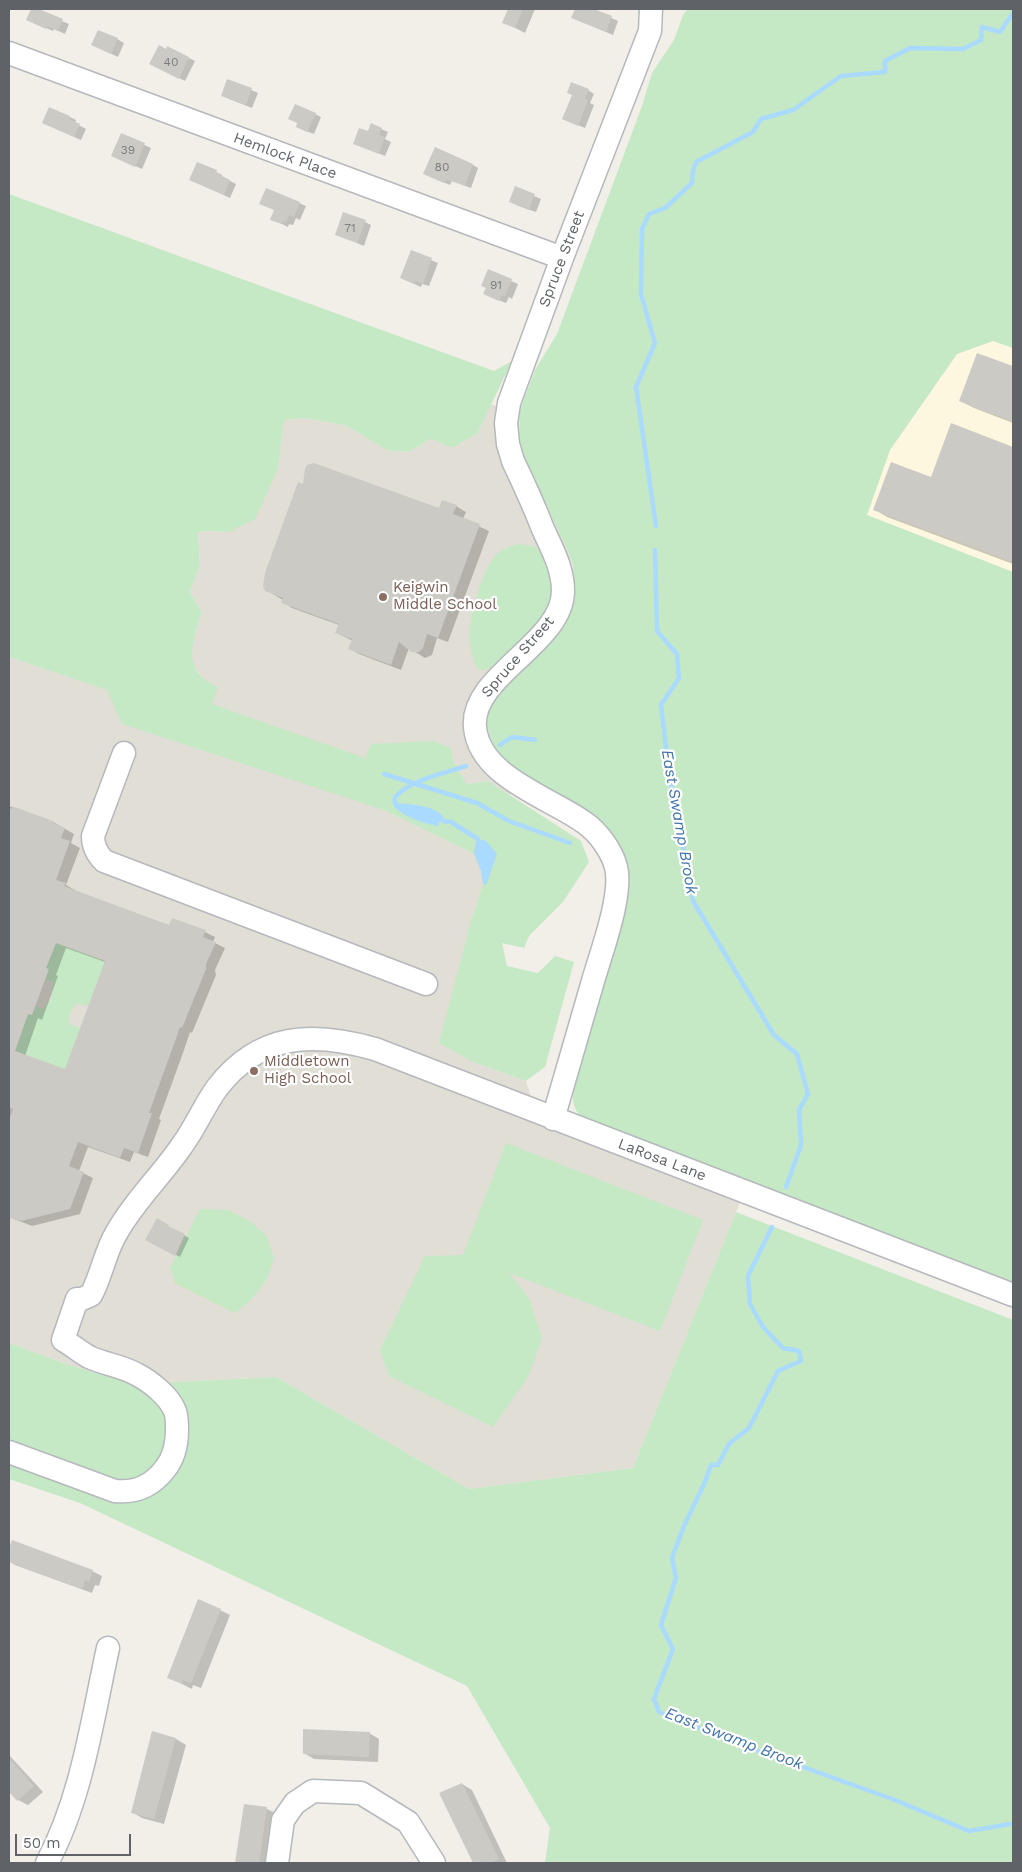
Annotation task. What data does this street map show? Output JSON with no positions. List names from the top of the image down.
{
  "streets": {
    "street": ["Hemlock Place", "Spruce Street", "LaRosa Lane"]
  },
  "crossings": [
    ["Hemlock Place", "Spruce Street"],
    ["Spruce Street", "LaRosa Lane"]
  ],
  "water": ["East Swamp Brook"],
  "places": ["Keigwin Middle School", "Middletown High School"],
  "house_numbers": [
    "40",
    "39",
    "80",
    "71",
    "91"
  ],
  "scale_bar": "50 m"
}
